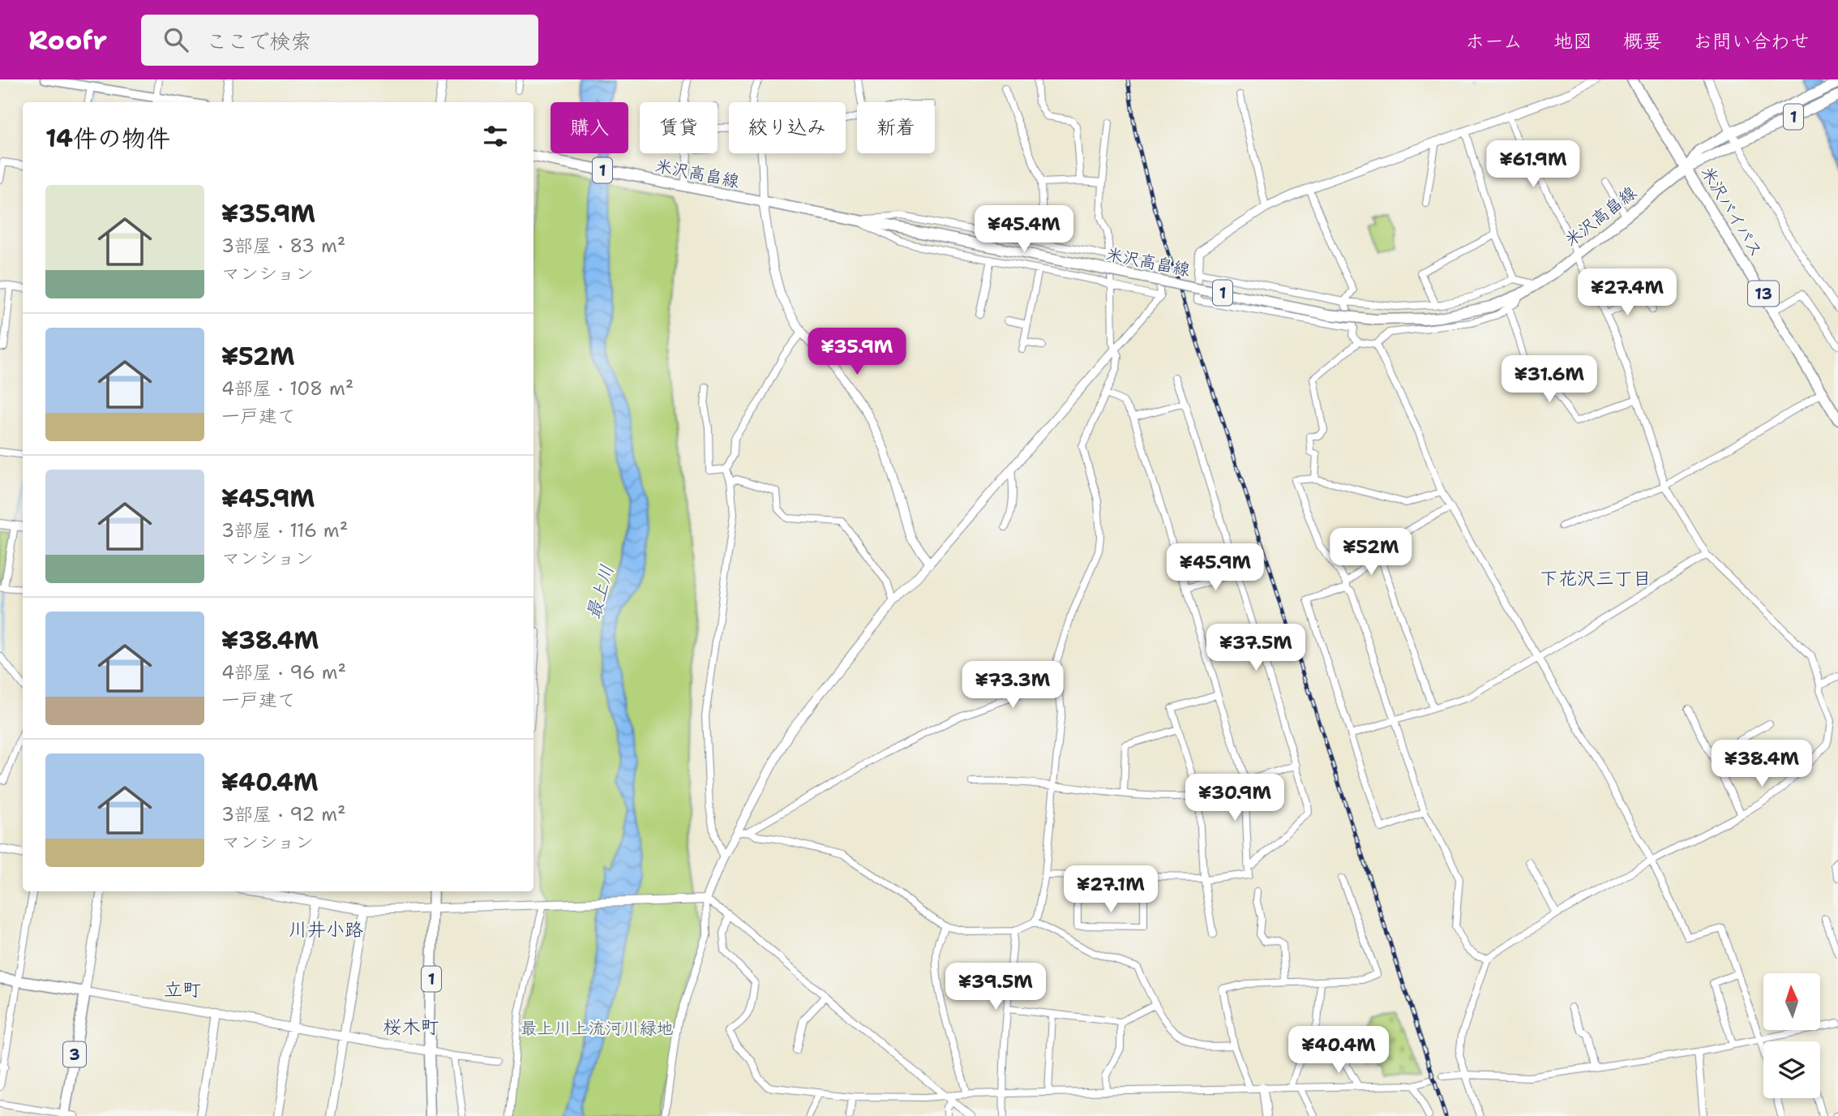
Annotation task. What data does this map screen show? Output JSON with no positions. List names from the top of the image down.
{
  "streets": {
    "main road": [
      "1",
      "米沢高畠線",
      "米沢バイパス",
      "13",
      "3"
    ]
  },
  "crossings": [
    ["米沢高畠線", "米沢バイパス"]
  ],
  "districts": [
    "下花沢三丁目",
    "川井小路",
    "立町",
    "桜木町"
  ],
  "water": ["最上川"],
  "parks": ["最上川上流河川緑地"],
  "north": "top",
  "page": {
    "header": "Roofr",
    "search": "ここで検索",
    "nav": [
      "ホーム",
      "地図",
      "概要",
      "お問い合わせ"
    ],
    "chip": [
      "購入",
      "賃貸",
      "絞り込み",
      "新着"
    ],
    "heading": "14件の物件",
    "price": [
      "¥61.9M",
      "¥45.4M",
      "¥27.4M",
      "¥35.9M",
      "¥31.6M",
      "¥52M",
      "¥45.9M",
      "¥37.5M",
      "¥73.3M",
      "¥38.4M",
      "¥30.9M",
      "¥27.1M",
      "¥39.5M",
      "¥40.4M"
    ],
    "list": [
      {
        "name": "¥35.9M",
        "note": "3部屋 · 83 m² · マンション"
      },
      {
        "name": "¥52M",
        "note": "4部屋 · 108 m² · 一戸建て"
      },
      {
        "name": "¥45.9M",
        "note": "3部屋 · 116 m² · マンション"
      },
      {
        "name": "¥38.4M",
        "note": "4部屋 · 96 m² · 一戸建て"
      },
      {
        "name": "¥40.4M",
        "note": "3部屋 · 92 m² · マンション"
      }
    ]
  }
}
